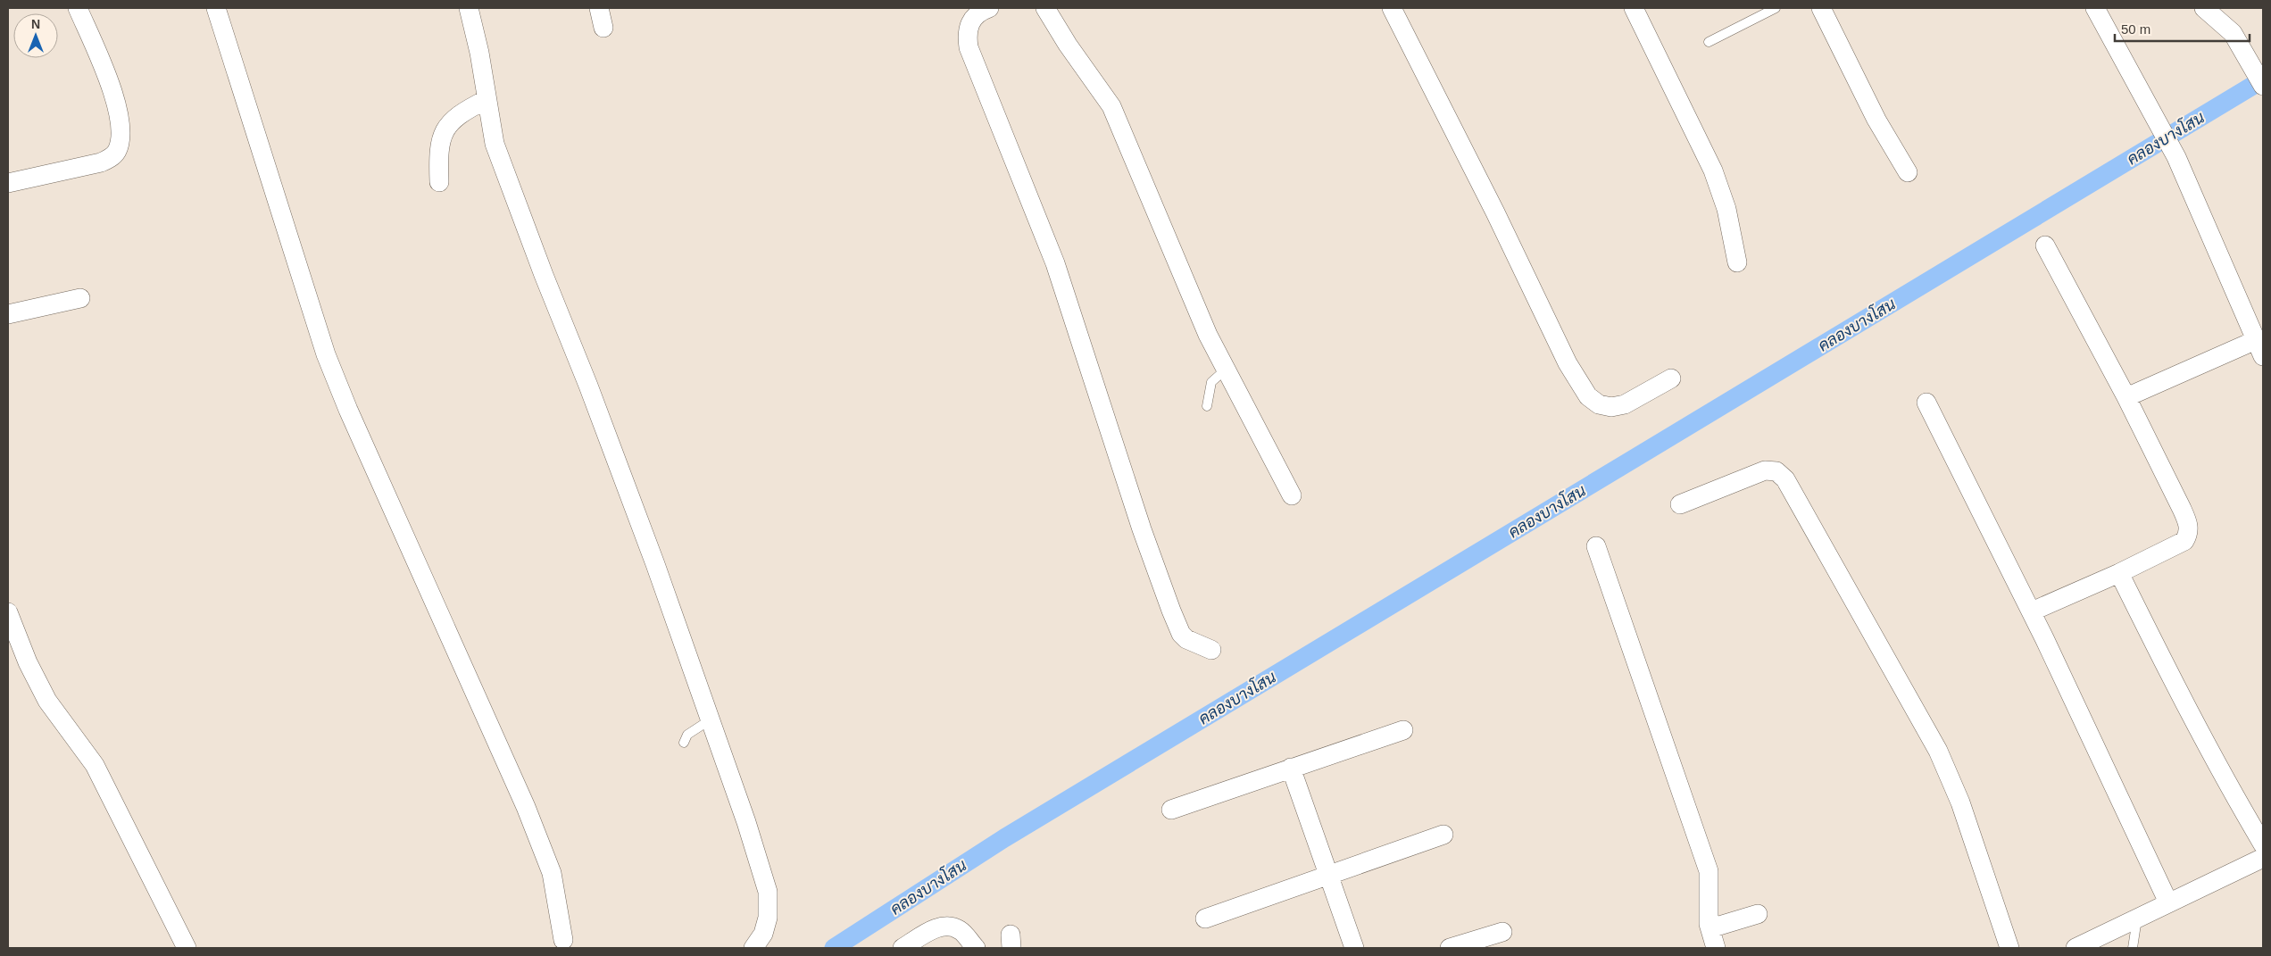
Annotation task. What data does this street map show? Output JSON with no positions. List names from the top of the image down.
{
  "water": ["คลองบางโสน"],
  "scale_bar": "50 m",
  "north": "top"
}
